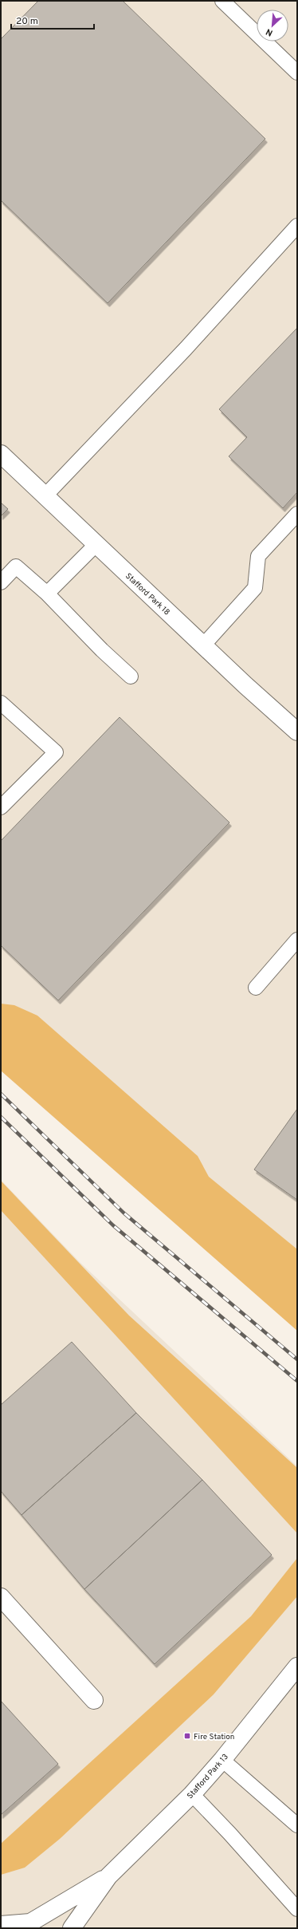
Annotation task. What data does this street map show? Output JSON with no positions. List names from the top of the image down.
{
  "streets": {
    "street": ["Stafford Park 18", "Stafford Park 13"]
  },
  "places": {
    "transit": ["Fire Station"]
  },
  "scale_bar": "20 m",
  "north": "bottom left"
}
